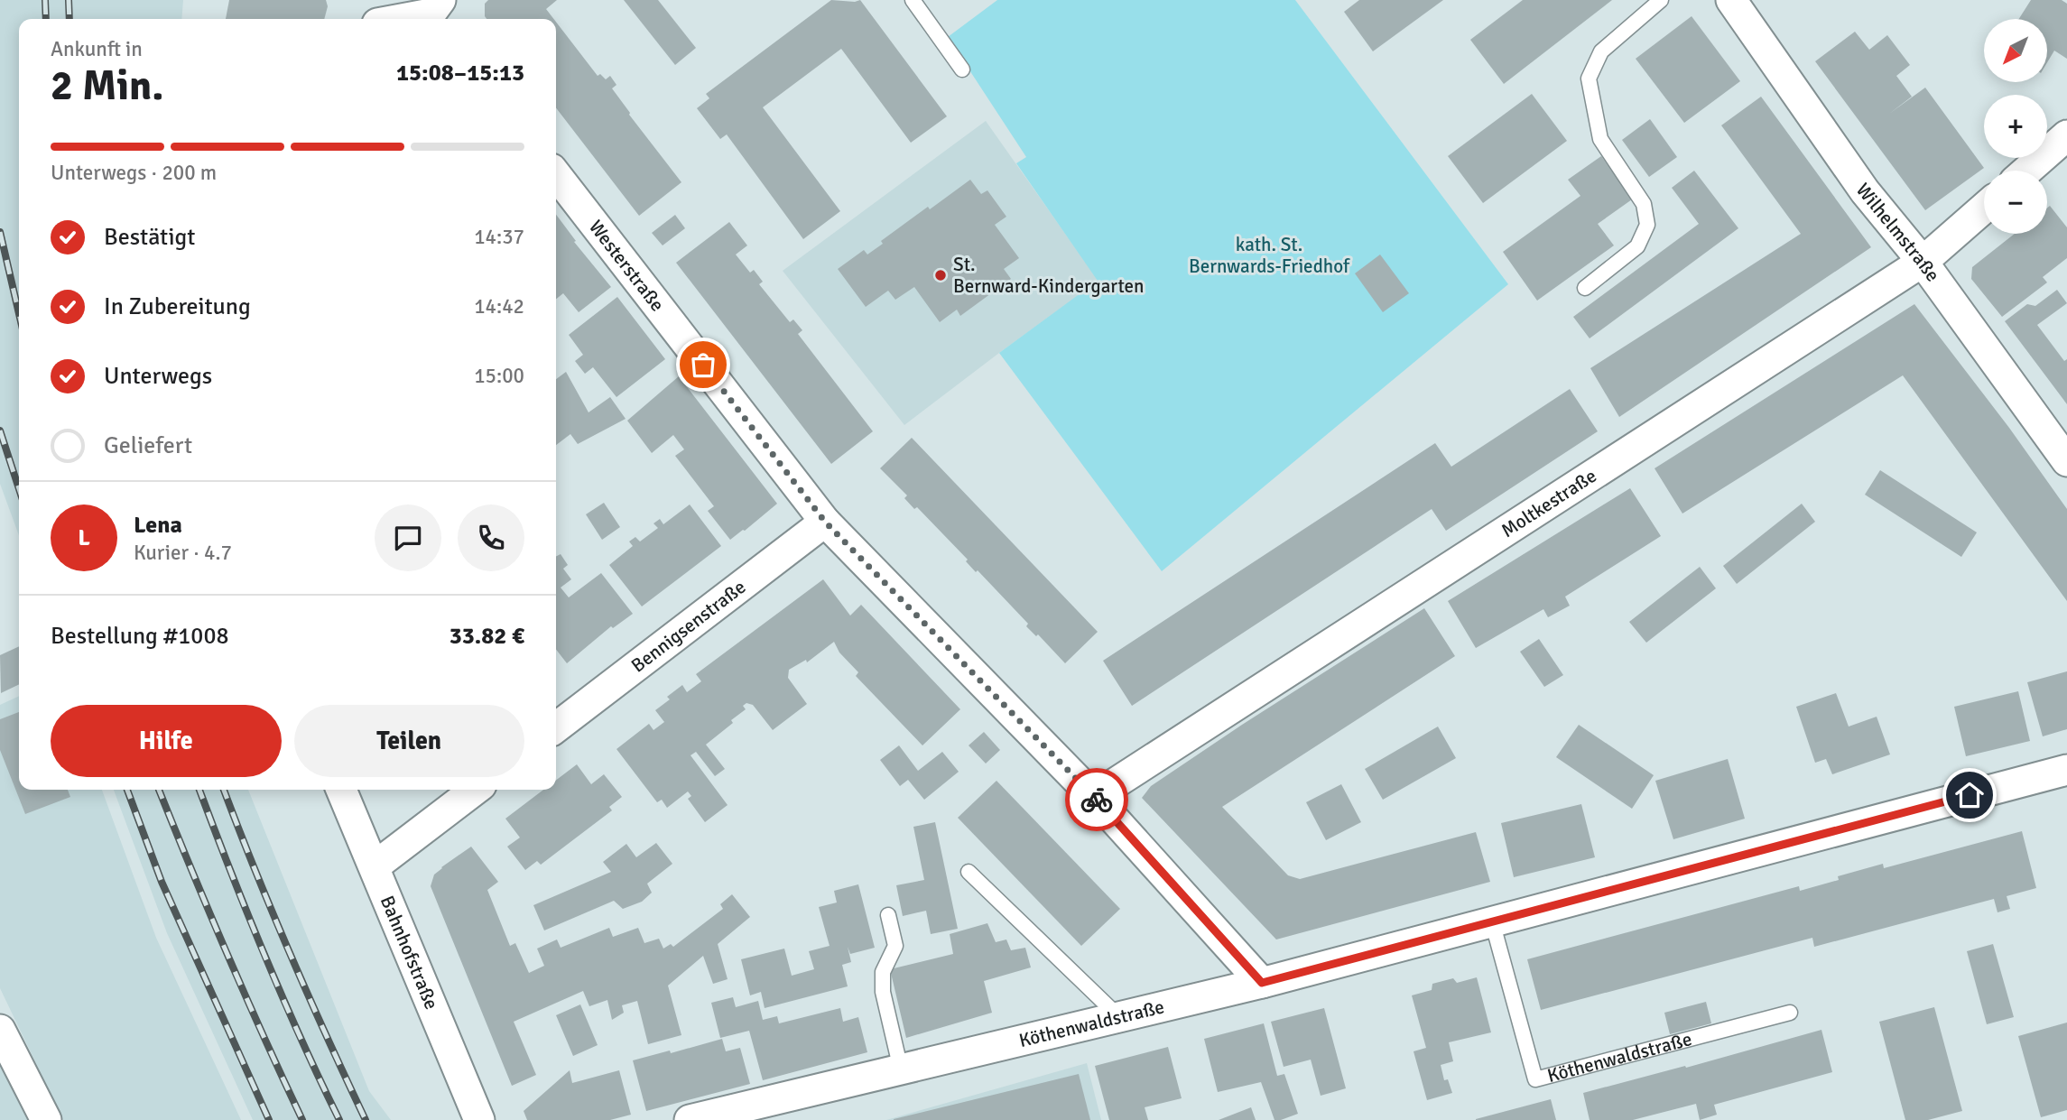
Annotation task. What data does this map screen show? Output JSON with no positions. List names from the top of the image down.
{
  "streets": {
    "street": [
      "Wilhelmstraße",
      "Westerstraße",
      "Moltkestraße",
      "Bennigsenstraße",
      "Bahnhofstraße",
      "Köthenwaldstraße"
    ]
  },
  "crossings": [
    ["Wilhelmstraße", "Moltkestraße"],
    ["Westerstraße", "Moltkestraße"],
    ["Westerstraße", "Bennigsenstraße"],
    ["Westerstraße", "Köthenwaldstraße"]
  ],
  "parks": ["kath. St. Bernwards-Friedhof"],
  "places": ["St. Bernward-Kindergarten"],
  "north": "bottom left",
  "page": {
    "map_buttons": ["+", "−"],
    "heading": ["2 Min.", "Ankunft in", "15:08–15:13"],
    "panel": [
      "Lena",
      "Kurier · 4.7",
      "Bestellung #1008",
      "33.82 €"
    ],
    "bar": "Unterwegs · 200 m",
    "list": [
      ["Bestätigt", "14:37"],
      ["In Zubereitung", "14:42"],
      ["Unterwegs", "15:00"],
      "Geliefert"
    ],
    "round": "L",
    "buttons": ["Hilfe", "Teilen"]
  }
}
